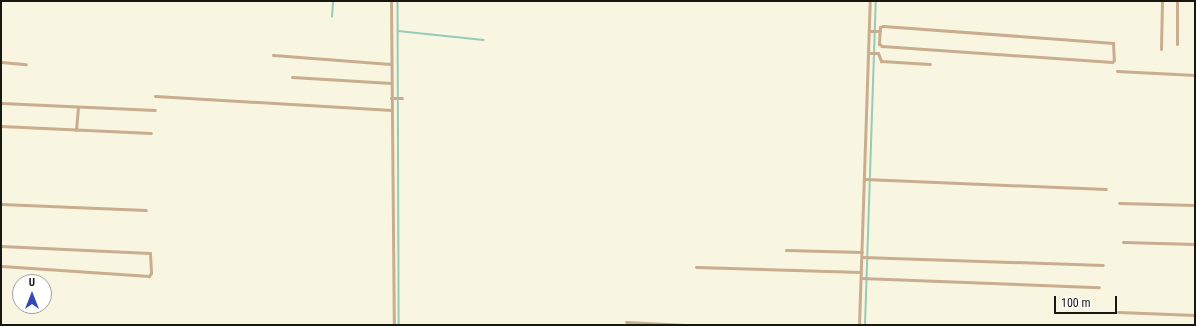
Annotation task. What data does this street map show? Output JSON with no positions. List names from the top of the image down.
{
  "scale_bar": "100 m",
  "north": "top"
}
